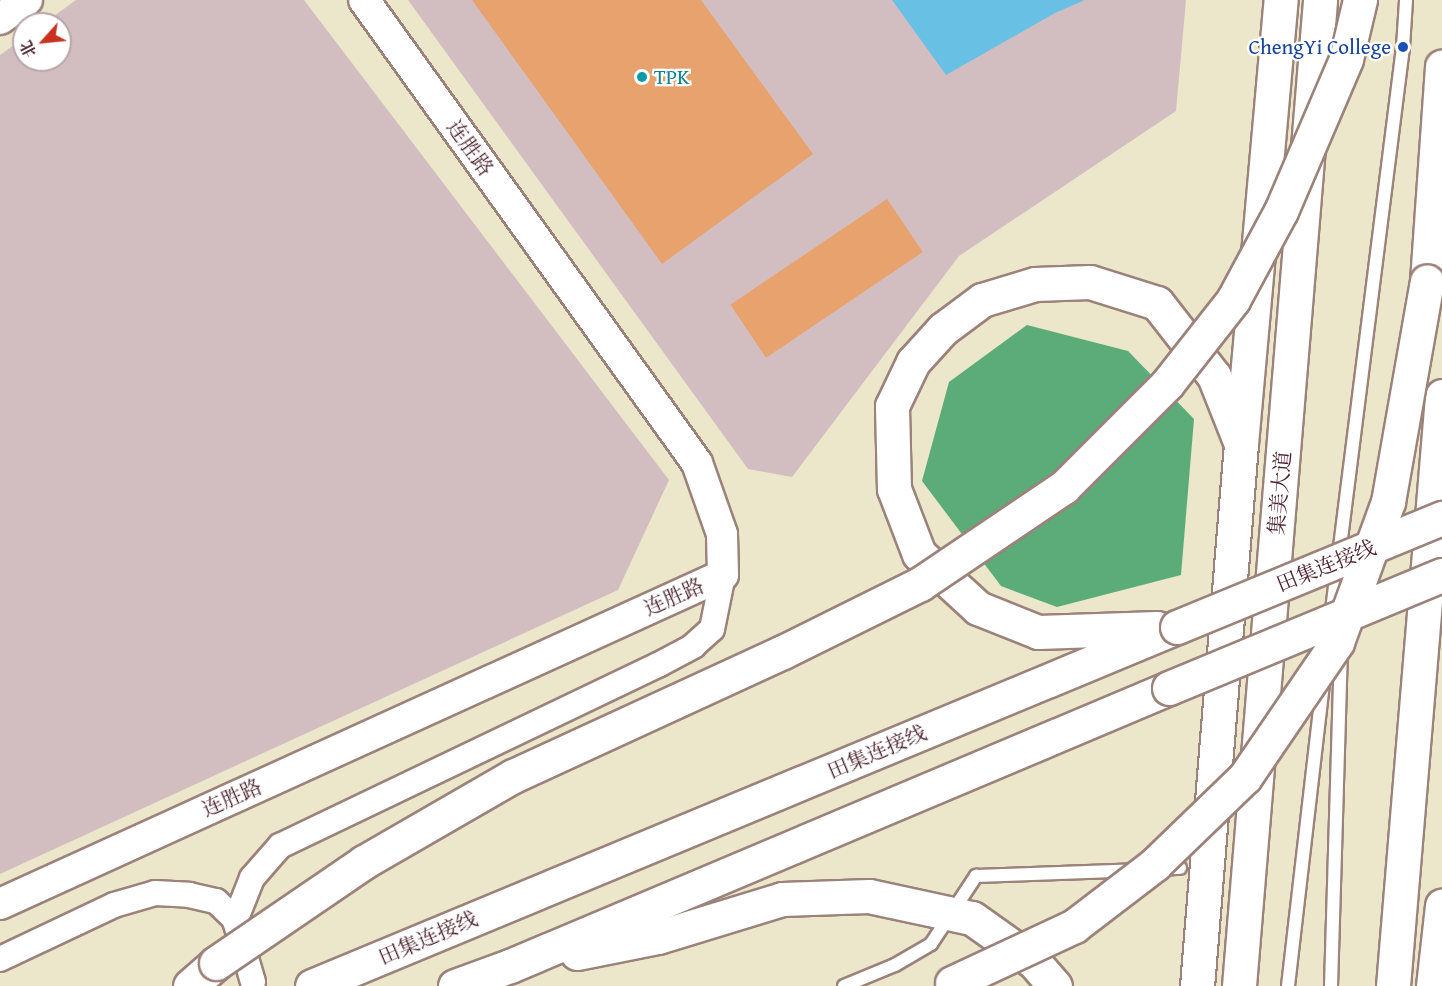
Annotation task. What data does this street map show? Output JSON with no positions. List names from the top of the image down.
{
  "streets": {
    "main road": ["集美大道", "田集连接线"],
    "street": ["连胜路"]
  },
  "places": ["ChengYi College", "TPK"],
  "north": "bottom left"
}
